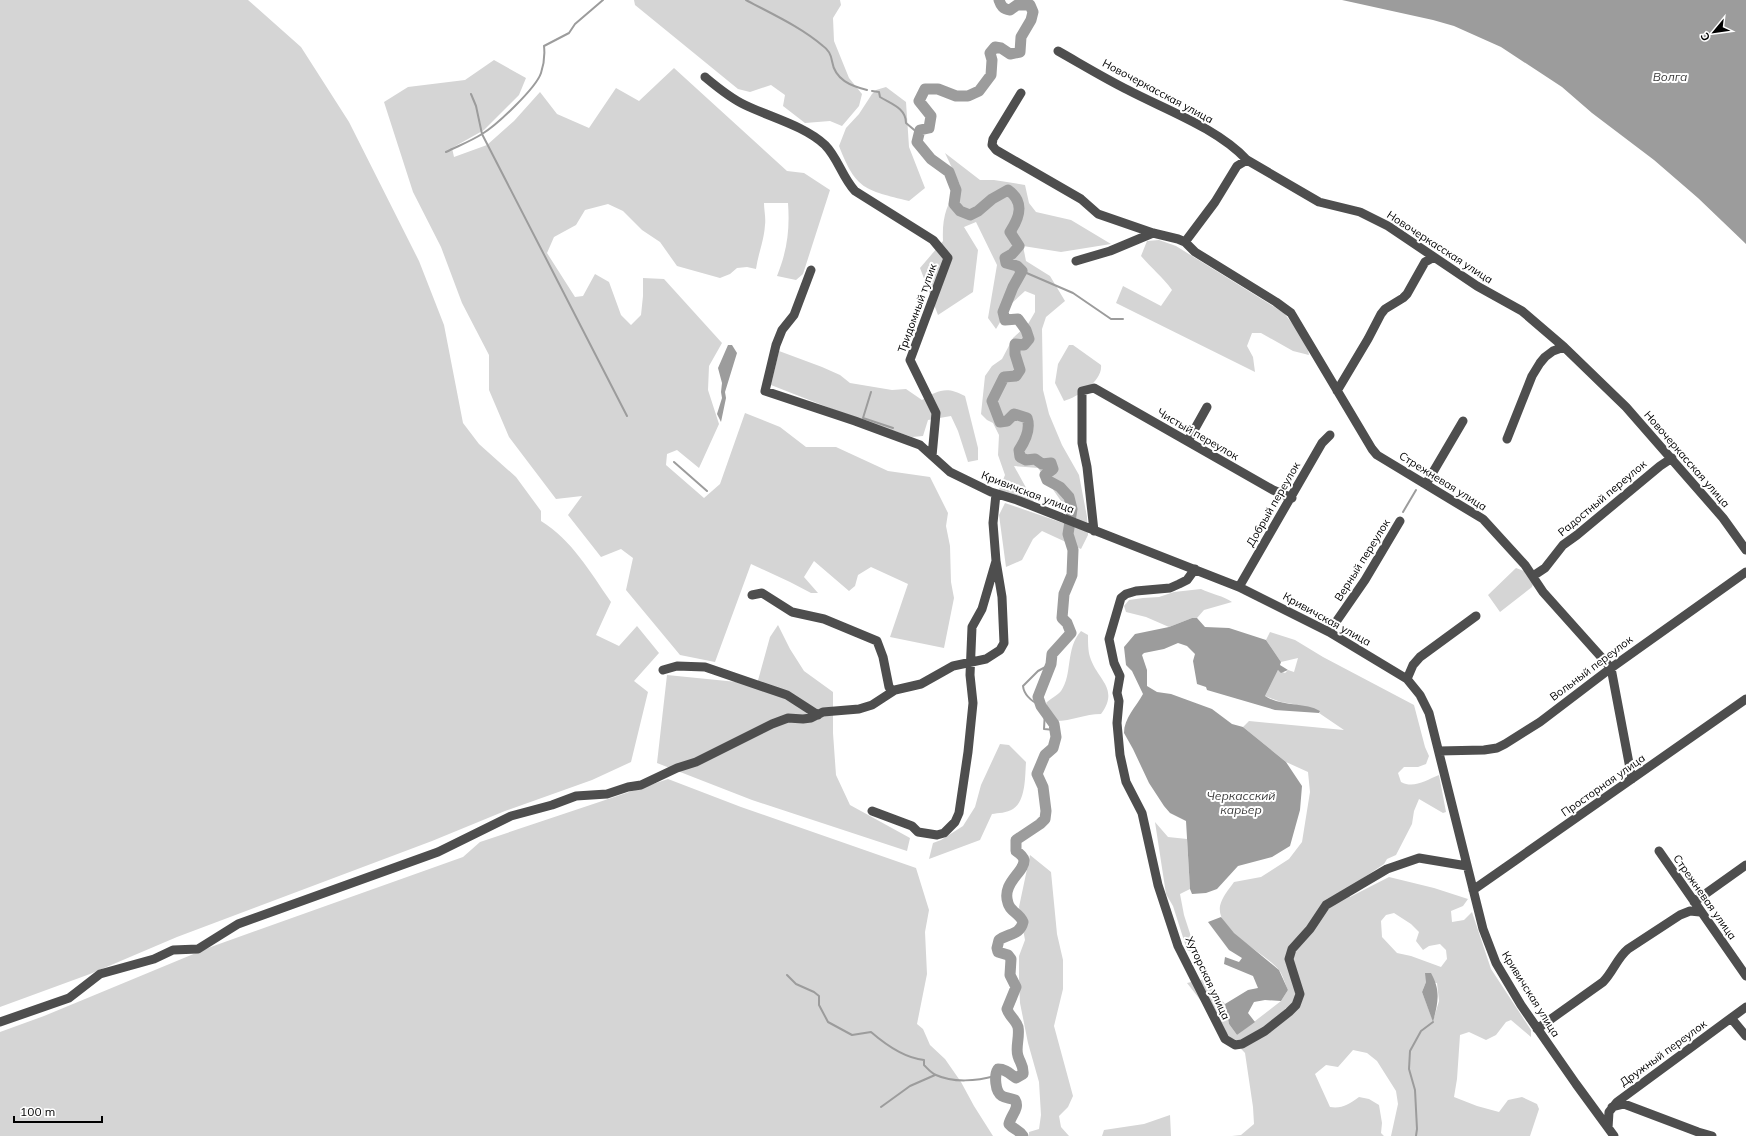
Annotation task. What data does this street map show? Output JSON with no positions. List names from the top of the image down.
{
  "streets": {
    "street": [
      "Новочеркасская улица",
      "Тридомный тупик",
      "Чистый переулок",
      "Стрежневая улица",
      "Кривичская улица",
      "Радостный переулок",
      "Добрый переулок",
      "Верный переулок",
      "Вольный переулок",
      "Просторная улица",
      "Хуторская улица",
      "Дружный переулок"
    ]
  },
  "crossings": [
    ["Новочеркасская улица", "Радостный переулок"],
    ["Тридомный тупик", "Кривичская улица"],
    ["Чистый переулок", "Кривичская улица"],
    ["Чистый переулок", "Добрый переулок"],
    ["Стрежневая улица", "Радостный переулок"],
    ["Стрежневая улица", "Вольный переулок"],
    ["Кривичская улица", "Добрый переулок"],
    ["Кривичская улица", "Верный переулок"],
    ["Кривичская улица", "Вольный переулок"],
    ["Кривичская улица", "Просторная улица"],
    ["Кривичская улица", "Хуторская улица"]
  ],
  "water": ["Волга", "Черкасский карьер"],
  "scale_bar": "100 m",
  "north": "bottom left"
}
